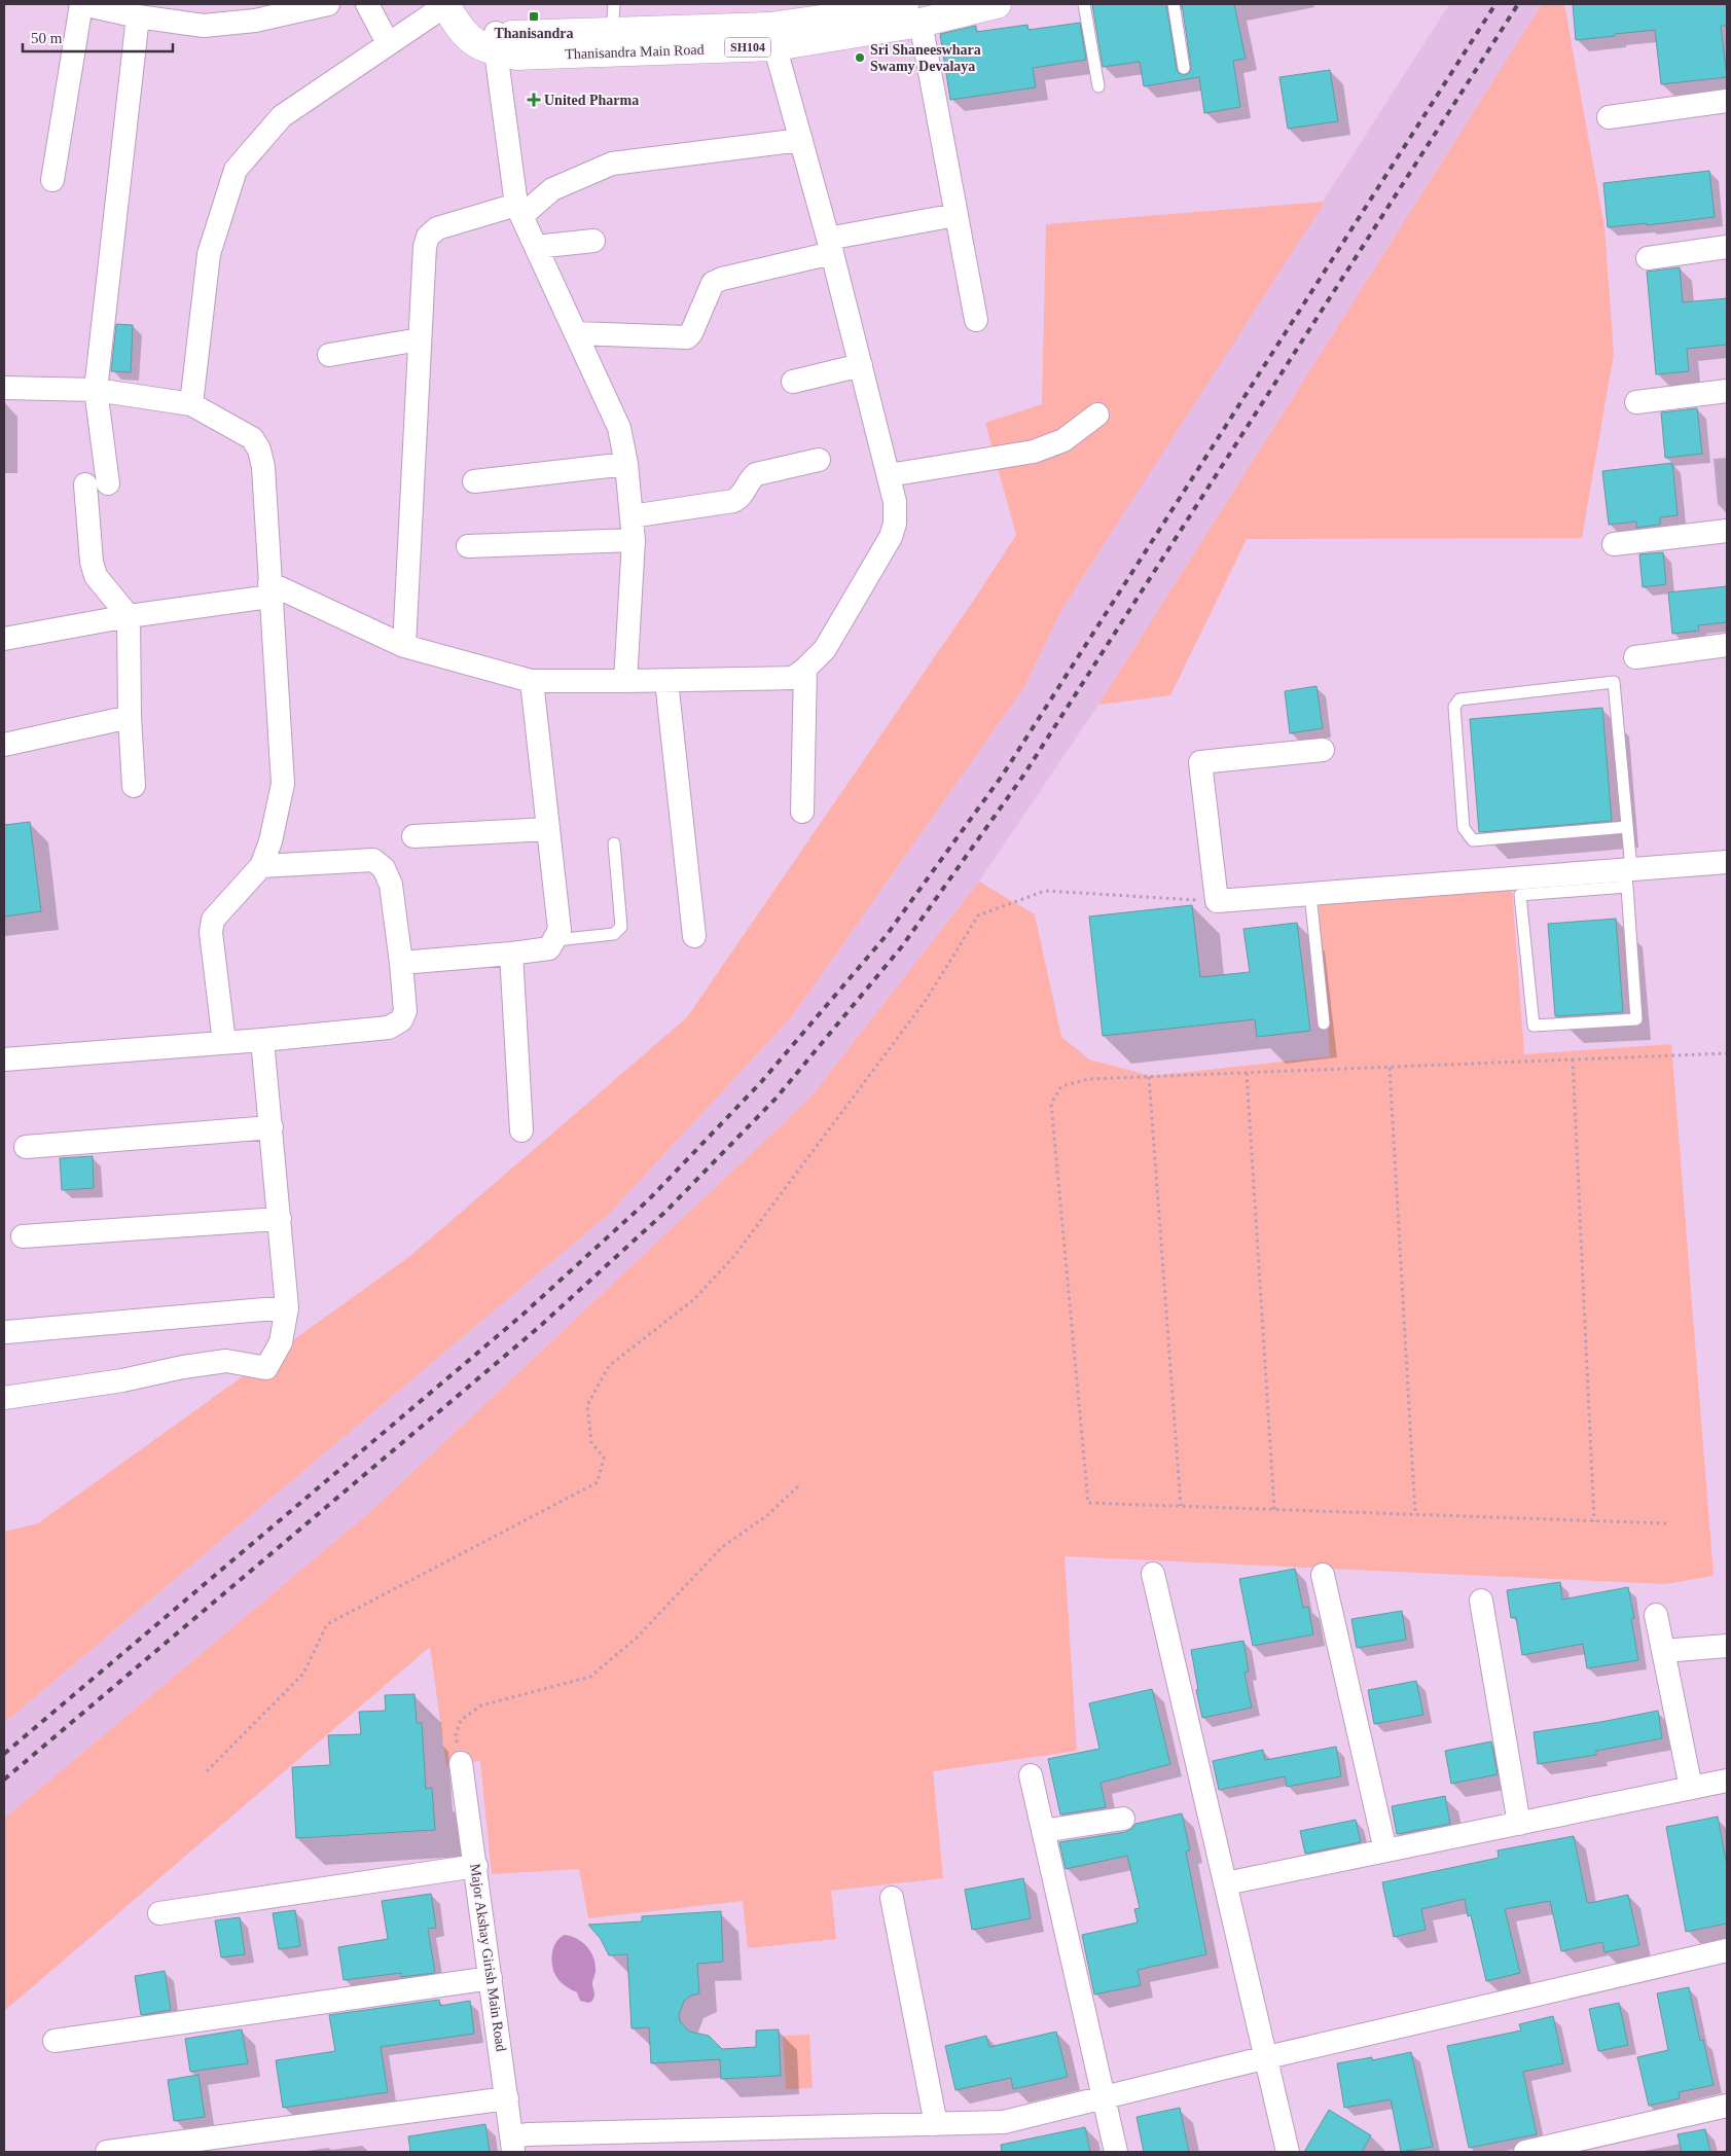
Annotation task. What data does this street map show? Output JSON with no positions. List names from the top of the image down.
{
  "streets": {
    "main road": ["SH104", "Thanisandra Main Road"],
    "street": ["Major Akshay Girish Main Road"]
  },
  "places": {
    "transit": ["Thanisandra"],
    "other": ["Sri Shaneeswhara Swamy Devalaya"],
    "health": ["United Pharma"]
  },
  "scale_bar": "50 m"
}
